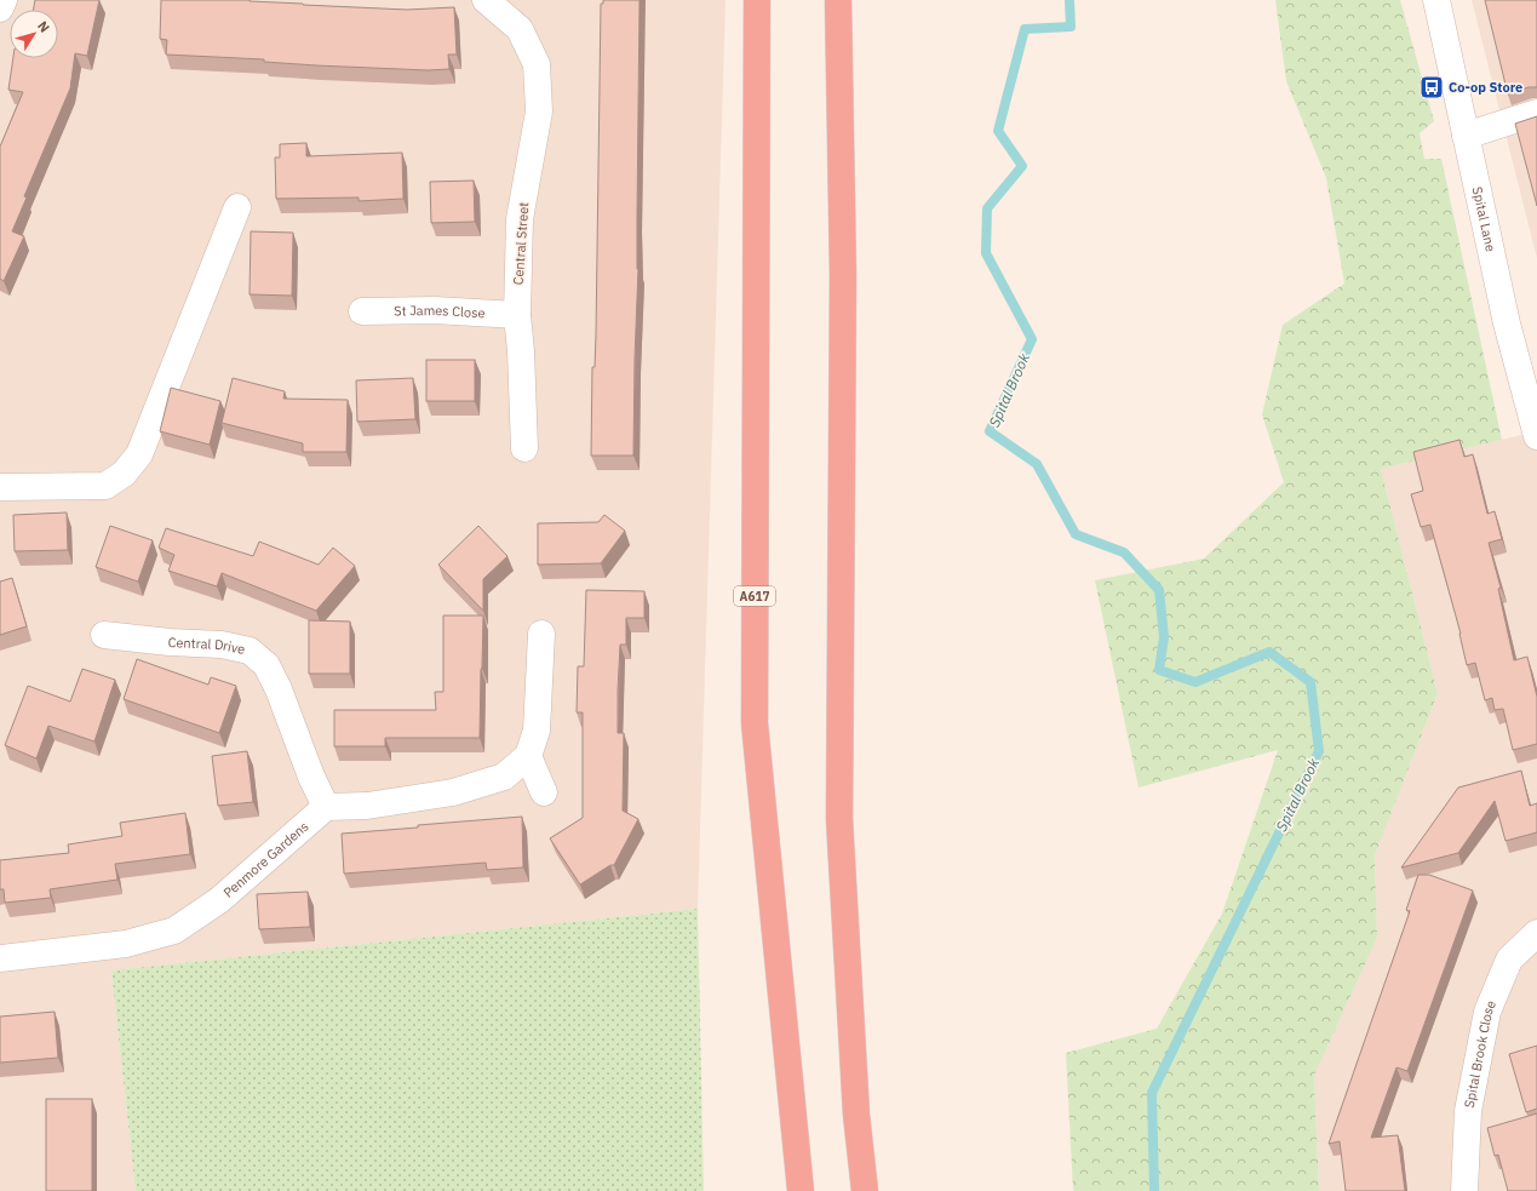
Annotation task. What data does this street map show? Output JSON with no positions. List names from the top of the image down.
{
  "streets": {
    "highway": ["A617"],
    "street": [
      "Spital Lane",
      "Central Street",
      "St James Close",
      "Central Drive",
      "Penmore Gardens",
      "Spital Brook Close"
    ]
  },
  "crossings": [
    ["Central Street", "St James Close"],
    ["Central Drive", "Penmore Gardens"]
  ],
  "water": ["Spital Brook"],
  "places": {
    "bus stop": ["Co-op Store"]
  },
  "north": "top right"
}
